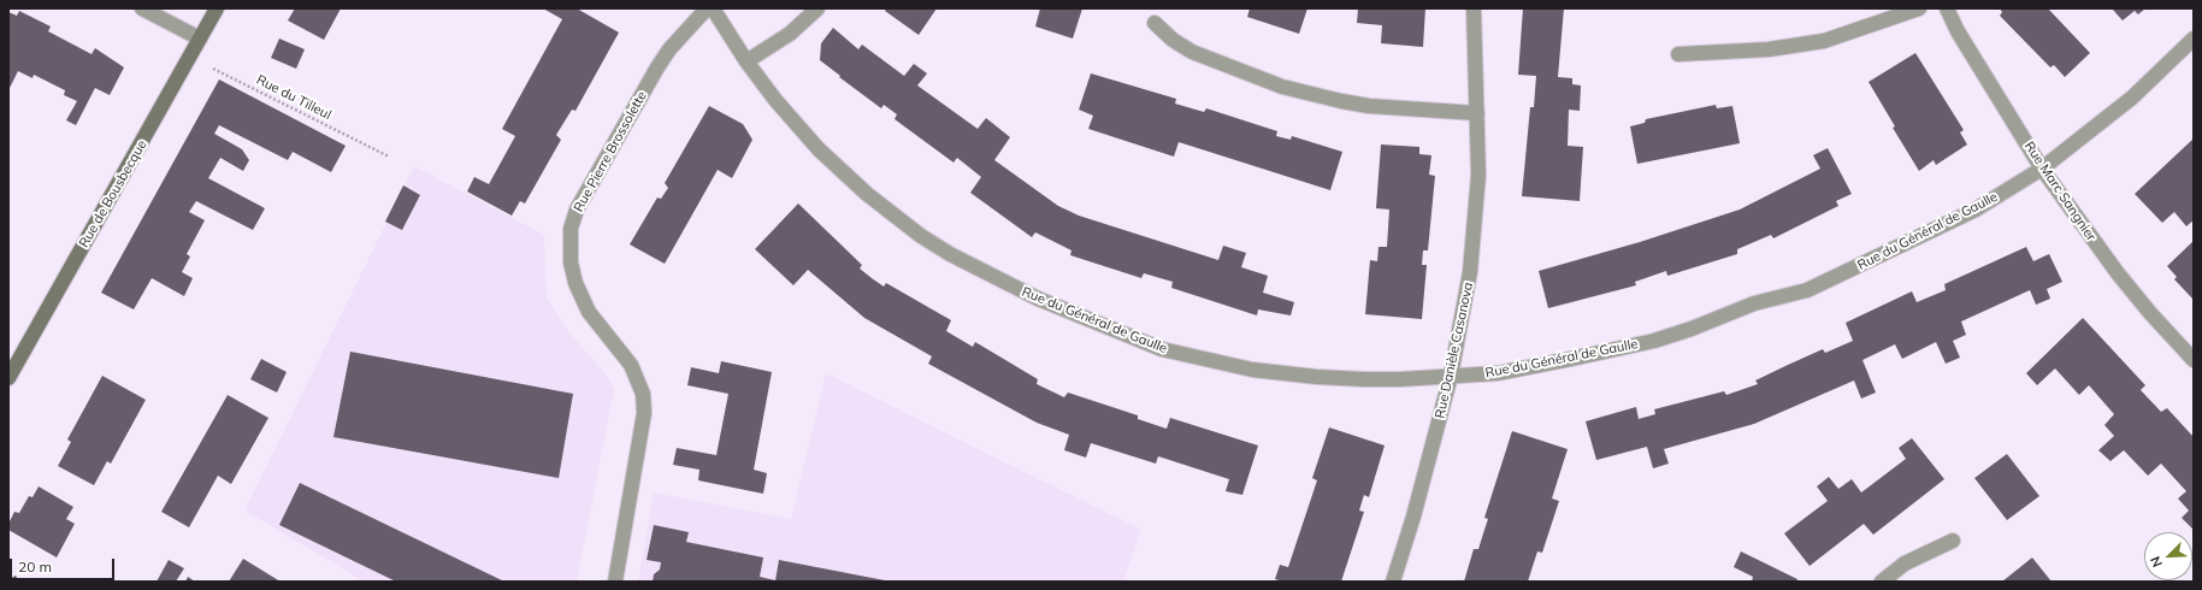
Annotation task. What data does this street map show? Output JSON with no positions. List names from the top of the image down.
{
  "streets": {
    "street": [
      "Rue Pierre Brossolette",
      "Rue Marc Sangnier",
      "Rue de Bousbecque",
      "Rue du Général de Gaulle",
      "Rue Danièle Casanova"
    ],
    "path": ["Rue du Tilleul"]
  },
  "crossings": [
    ["Rue du Tilleul", "Rue de Bousbecque"],
    ["Rue Marc Sangnier", "Rue du Général de Gaulle"],
    ["Rue du Général de Gaulle", "Rue Danièle Casanova"]
  ],
  "scale_bar": "20 m",
  "north": "bottom left"
}
